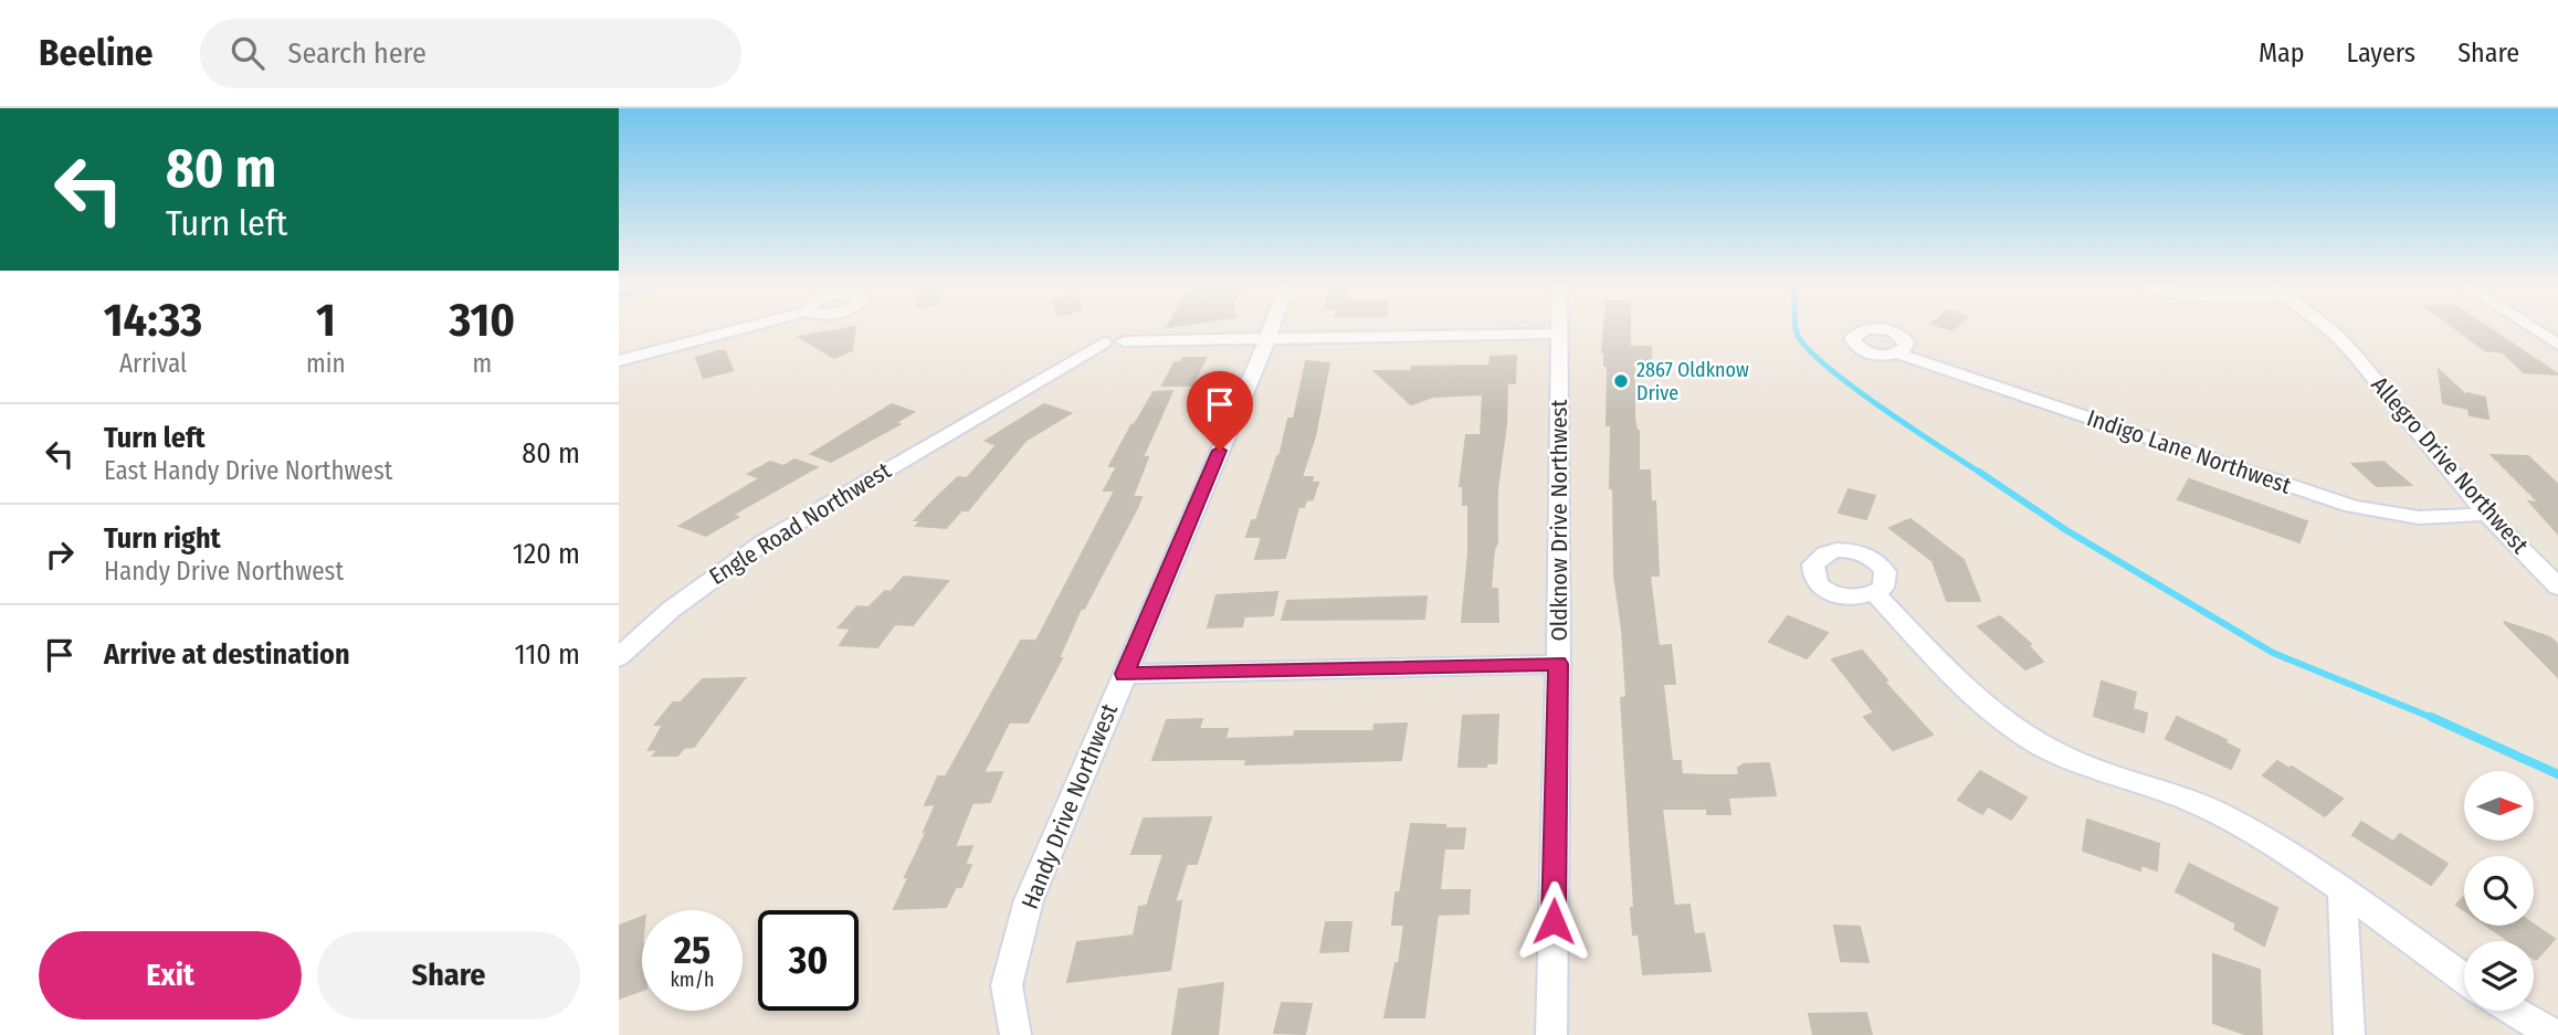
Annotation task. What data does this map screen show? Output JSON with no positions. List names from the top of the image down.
{
  "streets": {
    "street": [
      "Indigo Lane Northwest",
      "Allegro Drive Northwest",
      "Oldknow Drive Northwest",
      "Engle Road Northwest",
      "Handy Drive Northwest"
    ]
  },
  "crossings": [
    ["Indigo Lane Northwest", "Allegro Drive Northwest"]
  ],
  "places": ["2867 Oldknow Drive"],
  "north": "right",
  "page": {
    "header": "Beeline",
    "search": "Search here",
    "nav": ["Map", "Layers", "Share"],
    "turn": ["80 m", "Turn left"],
    "eta": [
      "14:33",
      "Arrival",
      "1",
      "min",
      "310",
      "m"
    ],
    "list": [
      {
        "name": "Turn left",
        "note": "East Handy Drive Northwest",
        "value": "80 m"
      },
      {
        "name": "Turn right",
        "note": "Handy Drive Northwest",
        "value": "120 m"
      },
      {
        "name": "Arrive at destination",
        "value": "110 m"
      }
    ],
    "speed": "25 km/h",
    "limit": "30",
    "buttons": ["Exit", "Share"]
  }
}
